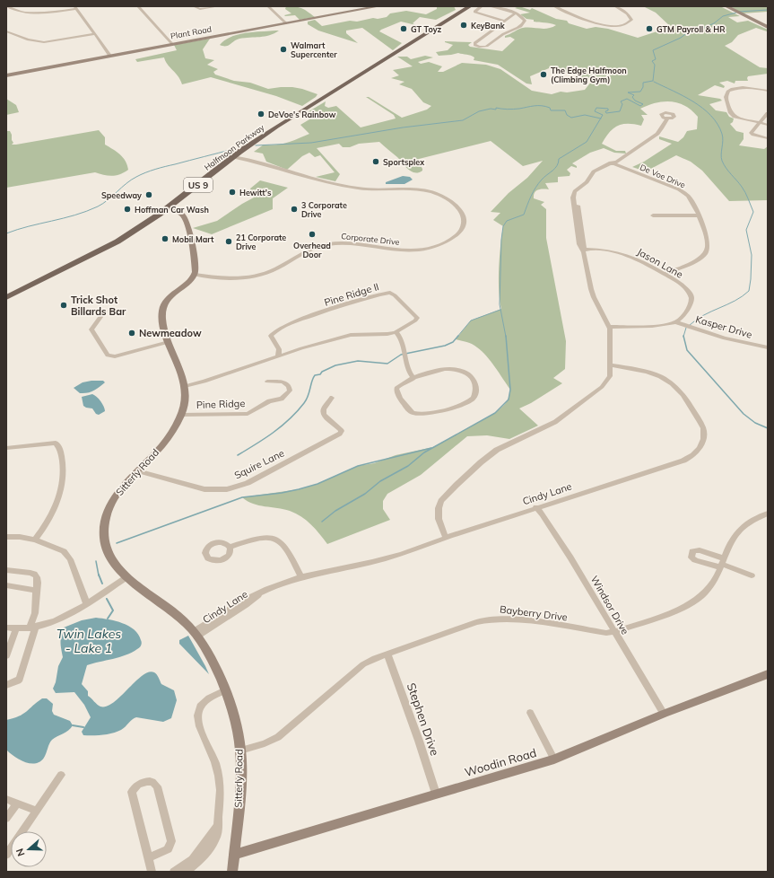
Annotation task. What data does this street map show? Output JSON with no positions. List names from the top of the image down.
{
  "streets": {
    "main road": ["Halfmoon Parkway", "US 9"],
    "street": [
      "Plant Road",
      "De Voe Drive",
      "Corporate Drive",
      "Jason Lane",
      "Pine Ridge II",
      "Kasper Drive",
      "Pine Ridge",
      "Squire Lane",
      "Sitterly Road",
      "Cindy Lane",
      "Windsor Drive",
      "Bayberry Drive",
      "Stephen Drive",
      "Woodin Road"
    ]
  },
  "crossings": [
    ["Halfmoon Parkway", "Corporate Drive"],
    ["De Voe Drive", "Jason Lane"],
    ["Corporate Drive", "Sitterly Road"],
    ["Jason Lane", "Kasper Drive"],
    ["Pine Ridge II", "Sitterly Road"],
    ["Pine Ridge", "Sitterly Road"],
    ["Squire Lane", "Sitterly Road"],
    ["Sitterly Road", "Cindy Lane"],
    ["Sitterly Road", "Bayberry Drive"],
    ["Sitterly Road", "Woodin Road"],
    ["Cindy Lane", "Windsor Drive"],
    ["Windsor Drive", "Bayberry Drive"],
    ["Windsor Drive", "Woodin Road"],
    ["Bayberry Drive", "Stephen Drive"],
    ["Stephen Drive", "Woodin Road"]
  ],
  "water": ["Twin Lakes - Lake 1"],
  "places": [
    "KeyBank",
    "GT Toyz",
    "GTM Payroll & HR",
    "Walmart Supercenter",
    "The Edge Halfmoon (Climbing Gym)",
    "DeVoe's Rainbow",
    "Sportsplex",
    "Hewitt's",
    "Speedway",
    "Hoffman Car Wash",
    "3 Corporate Drive",
    "Overhead Door",
    "Mobil Mart",
    "21 Corporate Drive",
    "Trick Shot Billards Bar",
    "Newmeadow"
  ],
  "north": "left"
}
